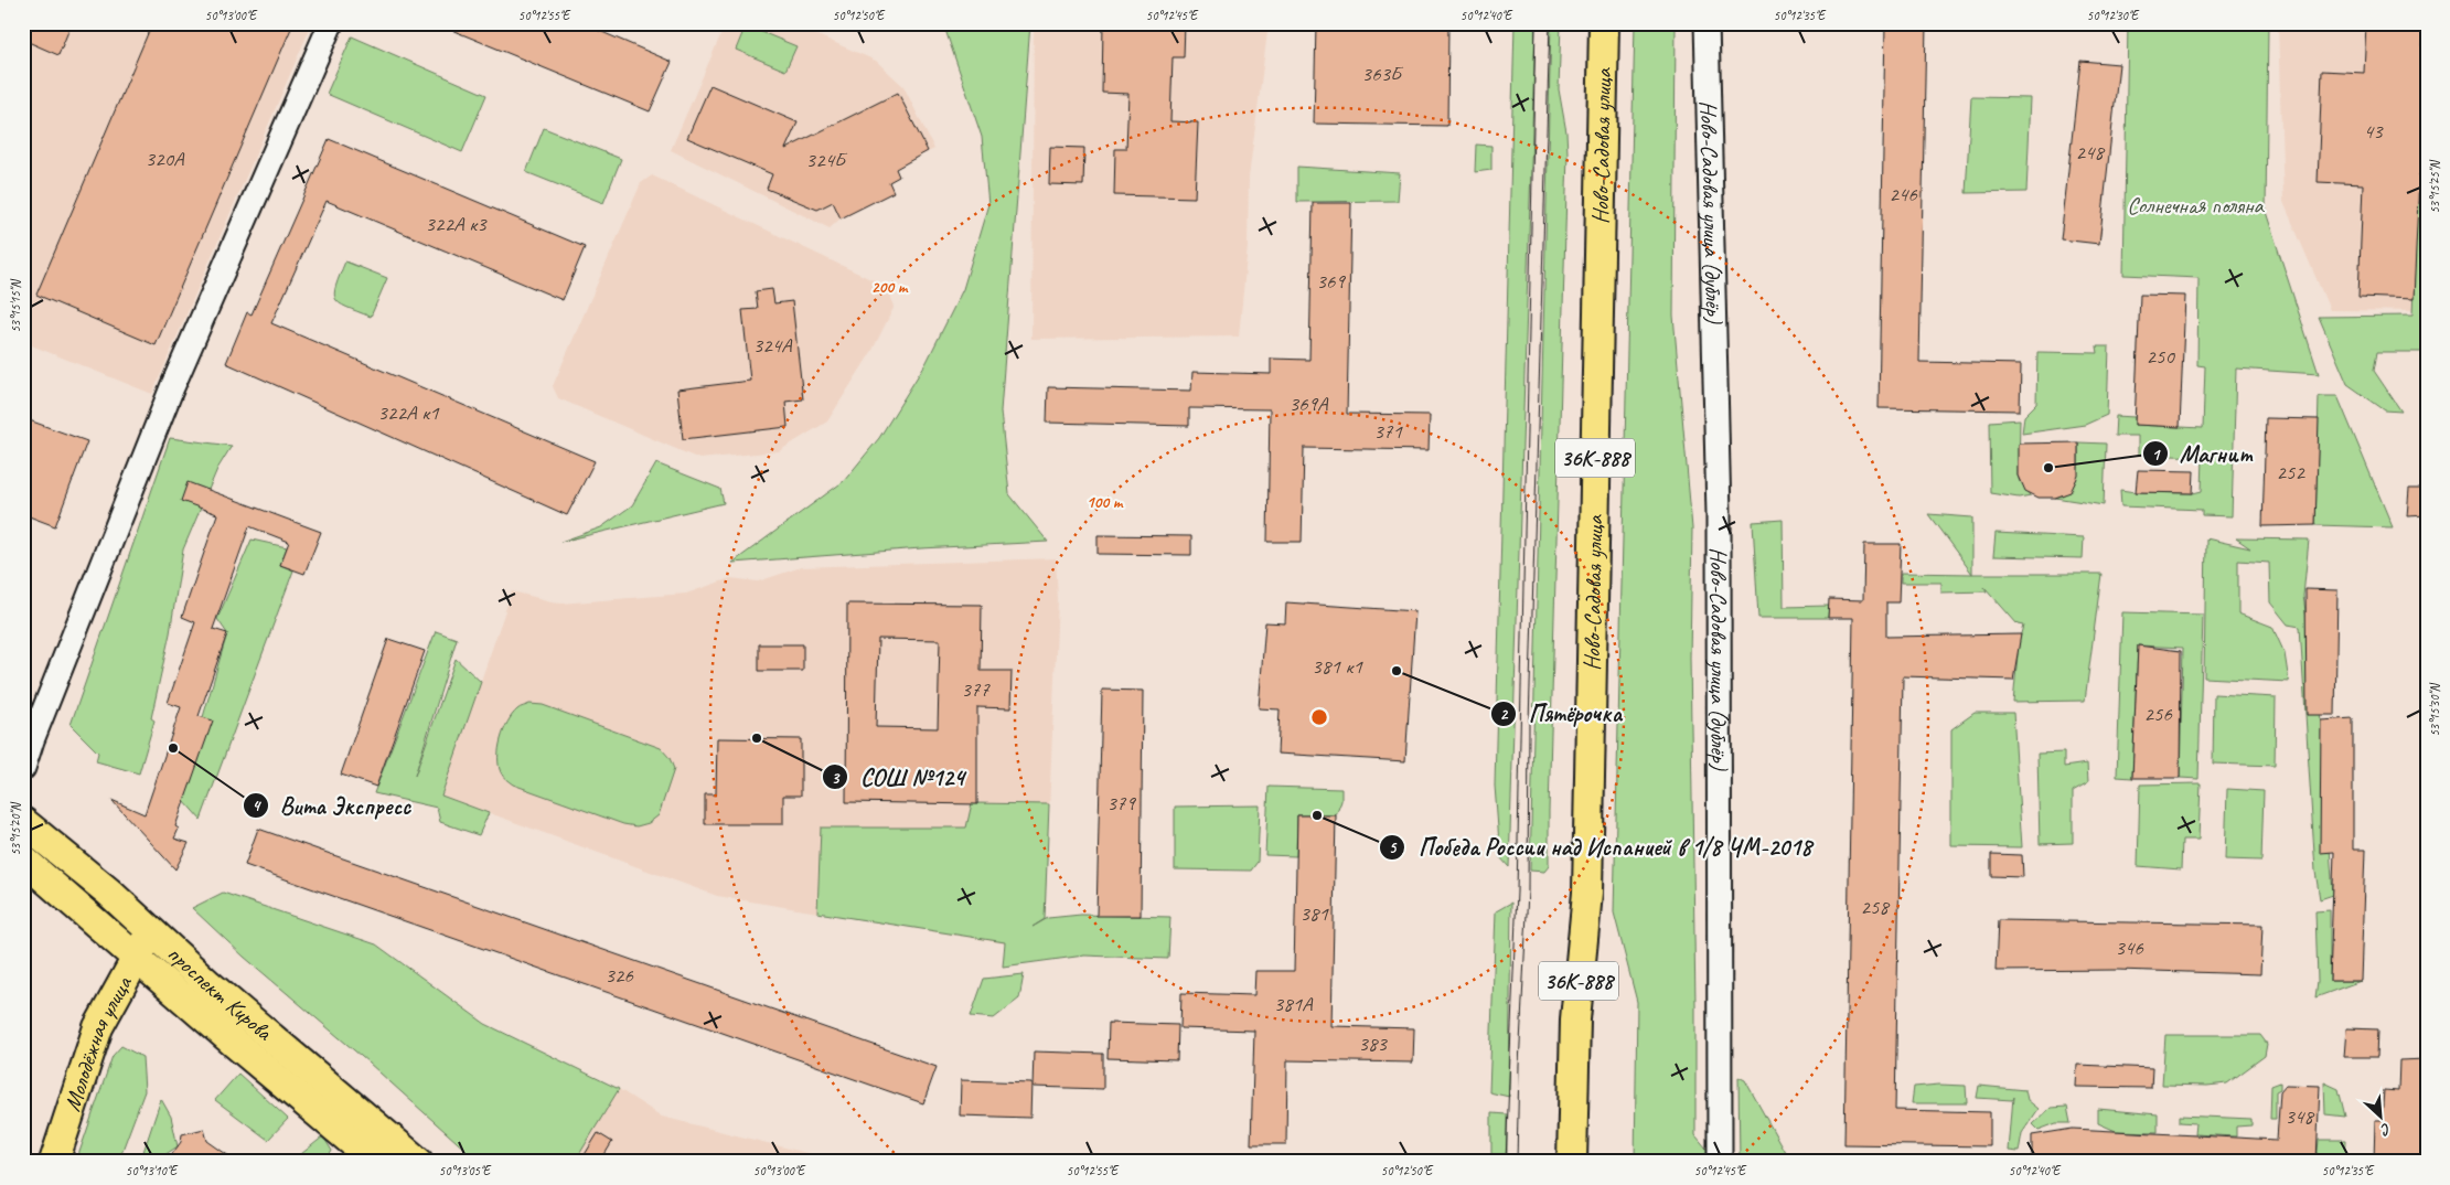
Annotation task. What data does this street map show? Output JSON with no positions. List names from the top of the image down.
{
  "streets": {
    "main road": [
      "Ново-Садовая улица",
      "36К-888",
      "проспект Кирова",
      "Молодёжная улица"
    ],
    "street": ["Ново-Садовая улица (дублёр)"]
  },
  "crossings": [
    ["проспект Кирова", "Молодёжная улица"]
  ],
  "parks": ["Солнечная поляна"],
  "places": [
    "Магнит",
    "Пятёрочка",
    "СОШ №124",
    "Вита Экспресс",
    "Победа России над Испанией в 1/8 ЧМ-2018"
  ],
  "house_numbers": [
    "363Б",
    "43",
    "248",
    "320А",
    "324Б",
    "246",
    "322А к3",
    "369",
    "324А",
    "250",
    "369А",
    "322А к1",
    "371",
    "252",
    "381 к1",
    "377",
    "256",
    "379",
    "258",
    "381",
    "346",
    "326",
    "381А",
    "383",
    "348"
  ],
  "north": "bottom right",
  "coordinates": [
    "50°13'00\"E",
    "50°12'55\"E",
    "50°12'50\"E",
    "50°12'45\"E",
    "50°12'40\"E",
    "50°12'35\"E",
    "50°12'30\"E",
    "53°15'25\"N",
    "53°15'15\"N",
    "53°15'30\"N",
    "53°15'20\"N",
    "50°13'10\"E",
    "50°13'05\"E"
  ],
  "rings": ["200 m", "100 m"]
}
